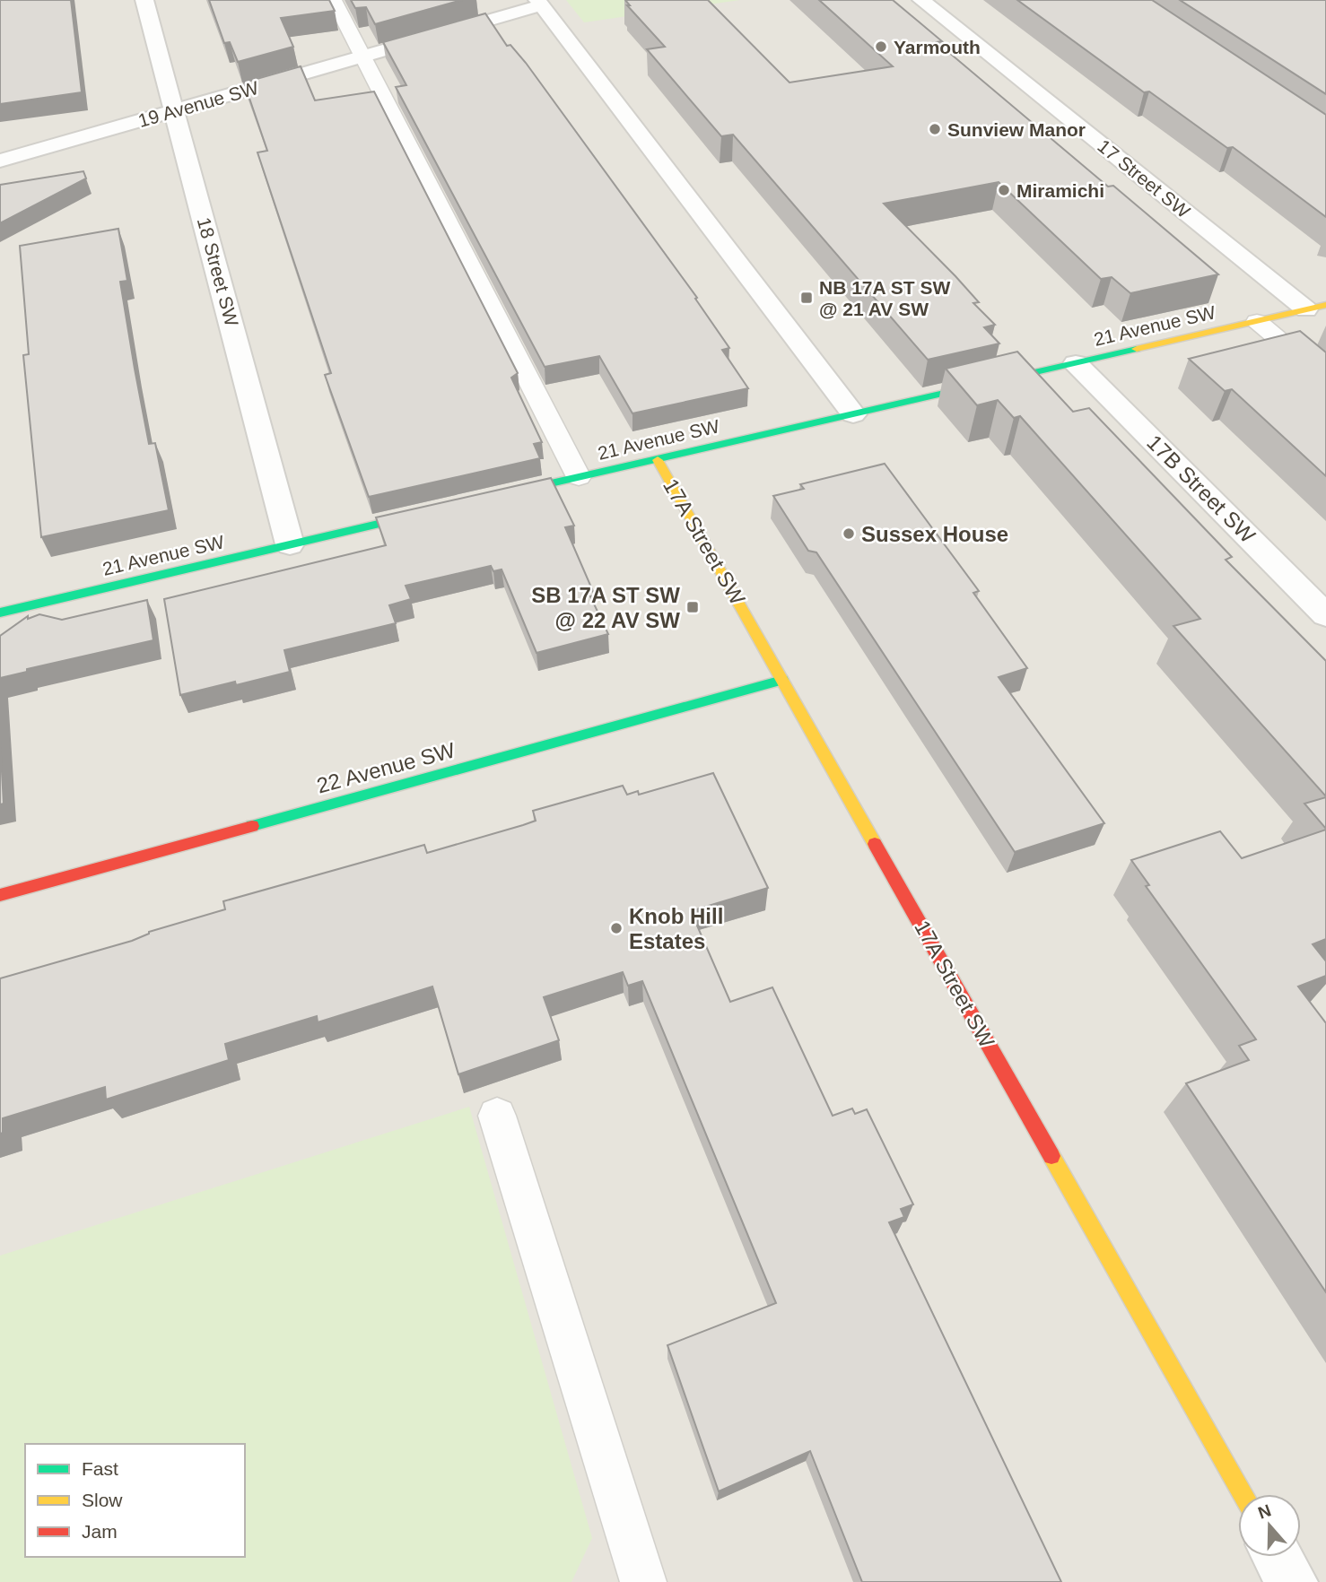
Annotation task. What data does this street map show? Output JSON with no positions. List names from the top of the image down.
{
  "streets": {
    "street": [
      "19 Avenue SW",
      "17 Street SW",
      "18 Street SW",
      "21 Avenue SW",
      "17B Street SW",
      "17A Street SW",
      "22 Avenue SW"
    ]
  },
  "crossings": [
    ["19 Avenue SW", "18 Street SW"],
    ["17 Street SW", "21 Avenue SW"],
    ["18 Street SW", "21 Avenue SW"],
    ["21 Avenue SW", "17B Street SW"],
    ["21 Avenue SW", "17A Street SW"],
    ["17A Street SW", "22 Avenue SW"]
  ],
  "places": {
    "other": [
      "Yarmouth",
      "Sunview Manor",
      "Miramichi",
      "Sussex House",
      "Knob Hill Estates"
    ],
    "transit": ["NB 17A ST SW @ 21 AV SW", "SB 17A ST SW @ 22 AV SW"]
  },
  "legend": ["Fast", "Slow", "Jam"],
  "north": "top"
}
